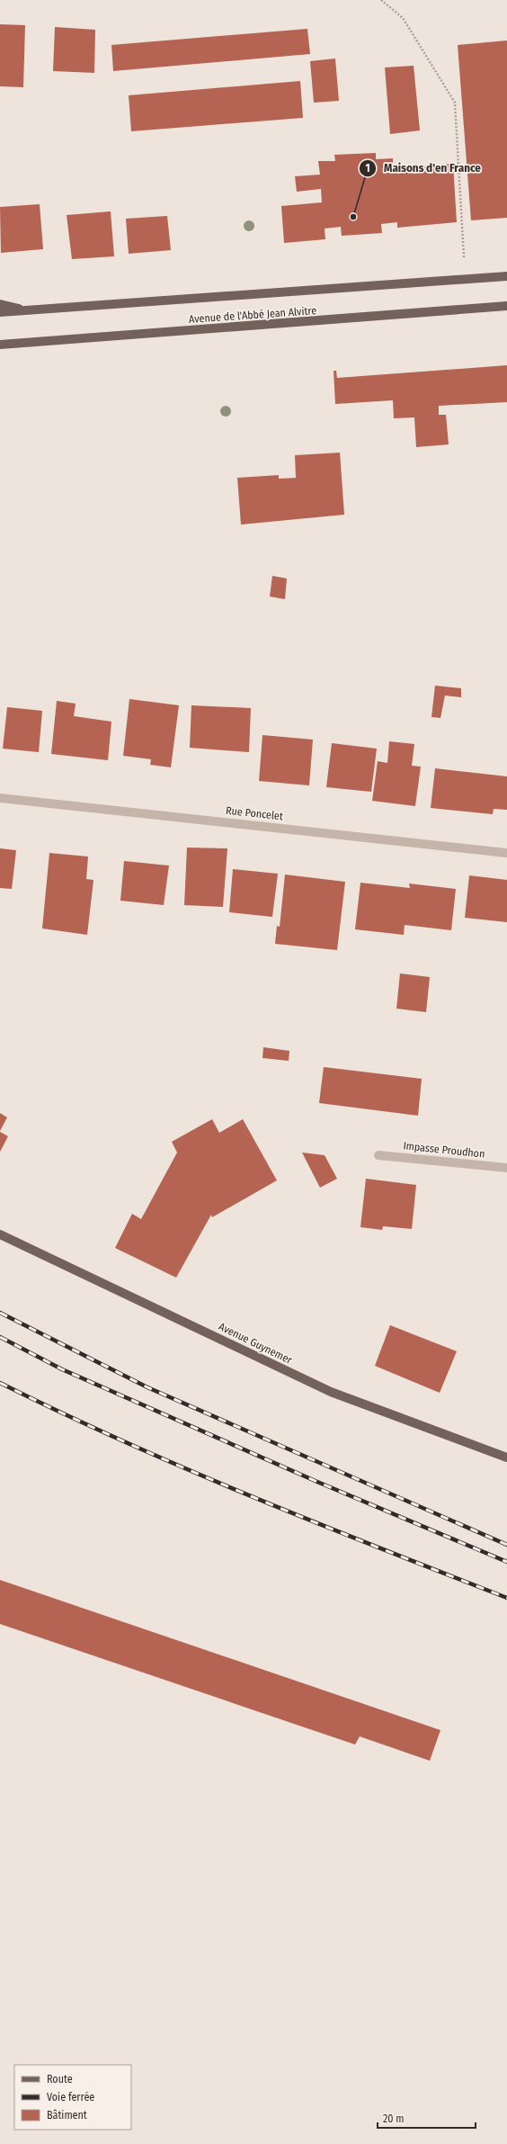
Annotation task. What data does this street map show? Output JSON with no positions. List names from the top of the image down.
{
  "streets": {
    "main road": ["Avenue de l'Abbé Jean Alvitre", "Avenue Guynemer"],
    "street": ["Rue Poncelet", "Impasse Proudhon"]
  },
  "places": ["Maisons d'en France"],
  "legend": ["Route", "Voie ferrée", "Bâtiment"],
  "scale_bar": "20 m"
}
